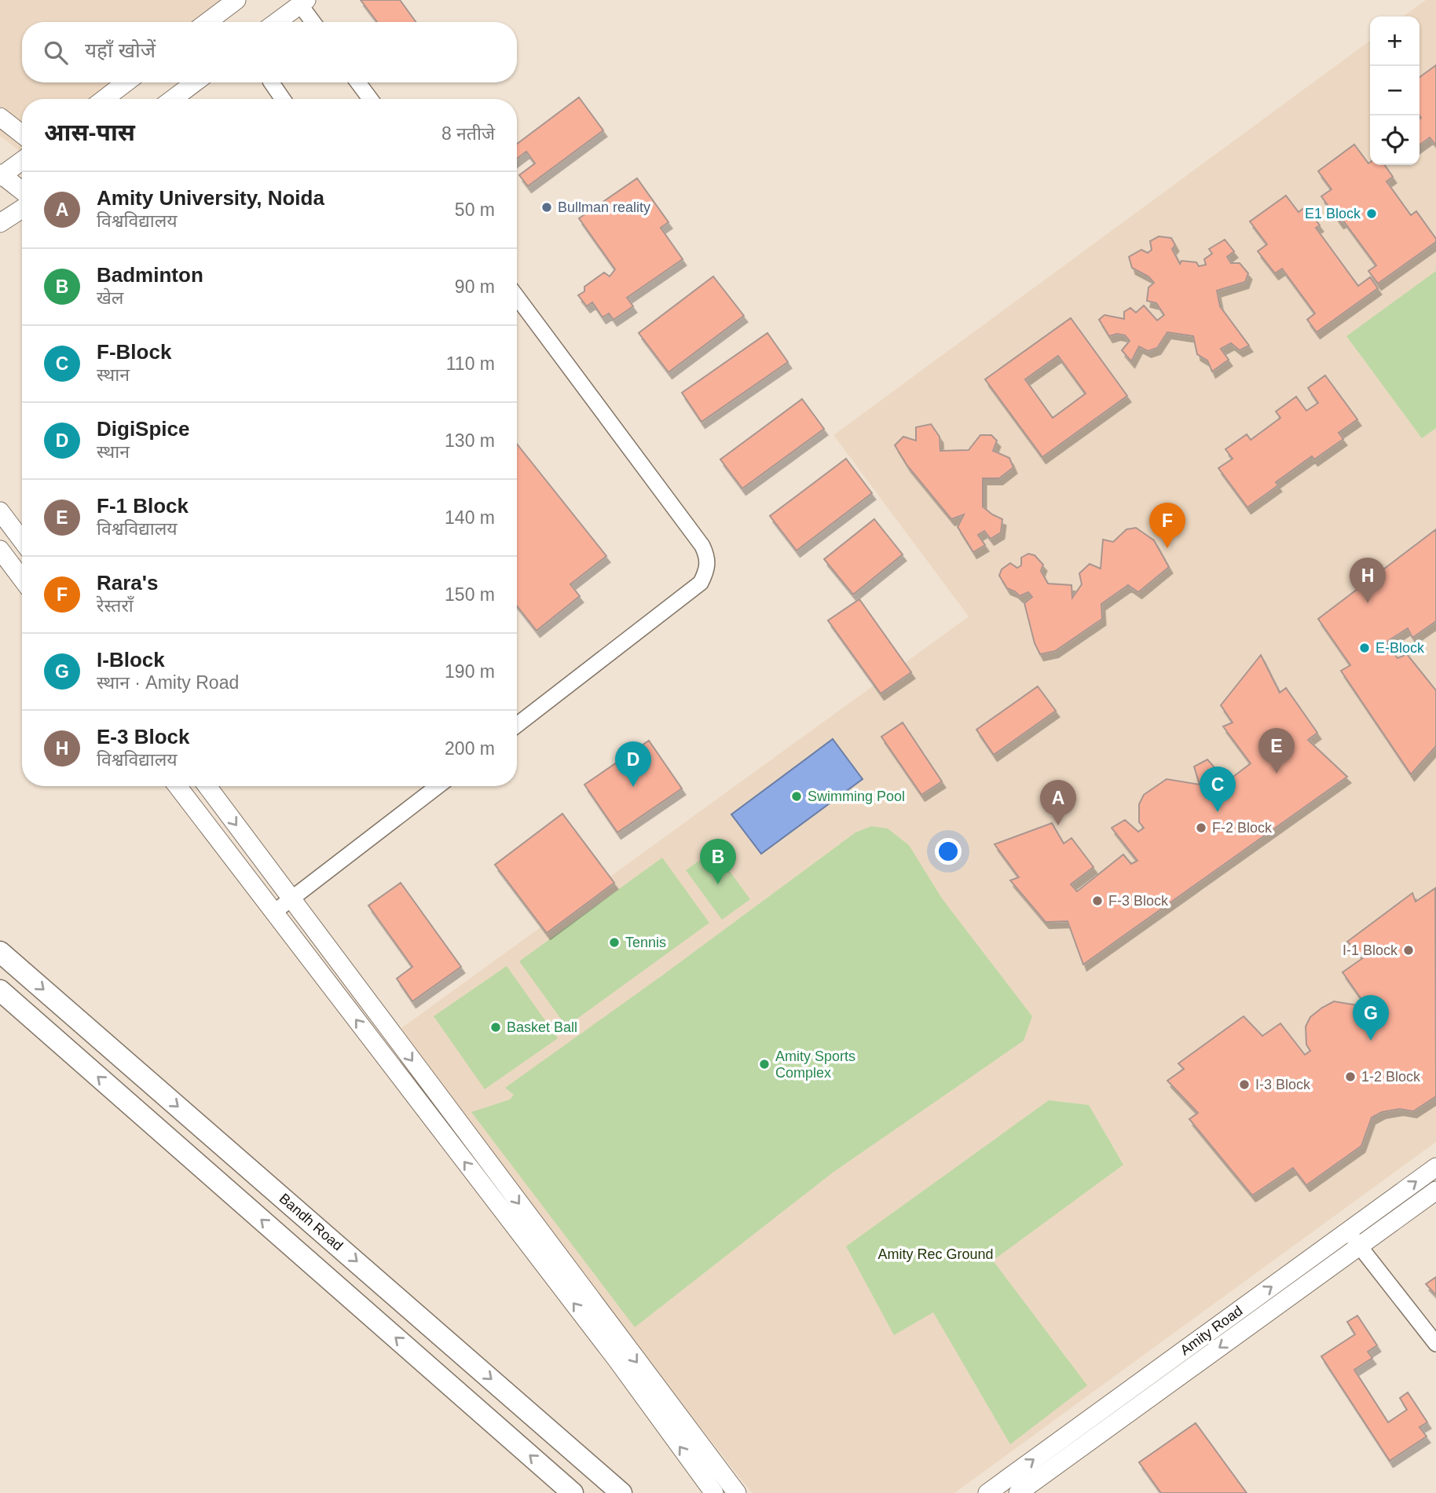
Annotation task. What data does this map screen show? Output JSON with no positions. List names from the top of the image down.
{
  "streets": {
    "main road": ["Bandh Road"],
    "street": ["Amity Road"]
  },
  "parks": ["Amity Rec Ground"],
  "places": [
    "Bullman reality",
    "E1 Block",
    "E-Block",
    "Swimming Pool",
    "F-2 Block",
    "F-3 Block",
    "Tennis",
    "I-1 Block",
    "Basket Ball",
    "Amity Sports Complex",
    "1-2 Block",
    "I-3 Block"
  ],
  "page": {
    "map_buttons": ["+", "−"],
    "search": "यहाँ खोजें",
    "heading": ["आस-पास", "8 नतीजे"],
    "list": [
      {
        "mark": "A",
        "name": "Amity University, Noida",
        "note": "विश्वविद्यालय",
        "value": "50 m"
      },
      {
        "mark": "B",
        "name": "Badminton",
        "note": "खेल",
        "value": "90 m"
      },
      {
        "mark": "C",
        "name": "F-Block",
        "note": "स्थान",
        "value": "110 m"
      },
      {
        "mark": "D",
        "name": "DigiSpice",
        "note": "स्थान",
        "value": "130 m"
      },
      {
        "mark": "E",
        "name": "F-1 Block",
        "note": "विश्वविद्यालय",
        "value": "140 m"
      },
      {
        "mark": "F",
        "name": "Rara's",
        "note": "रेस्तराँ",
        "value": "150 m"
      },
      {
        "mark": "G",
        "name": "I-Block",
        "note": "स्थान · Amity Road",
        "value": "190 m"
      },
      {
        "mark": "H",
        "name": "E-3 Block",
        "note": "विश्वविद्यालय",
        "value": "200 m"
      }
    ],
    "pins": [
      "F",
      "H",
      "E",
      "D",
      "C",
      "A",
      "B",
      "G"
    ]
  }
}
